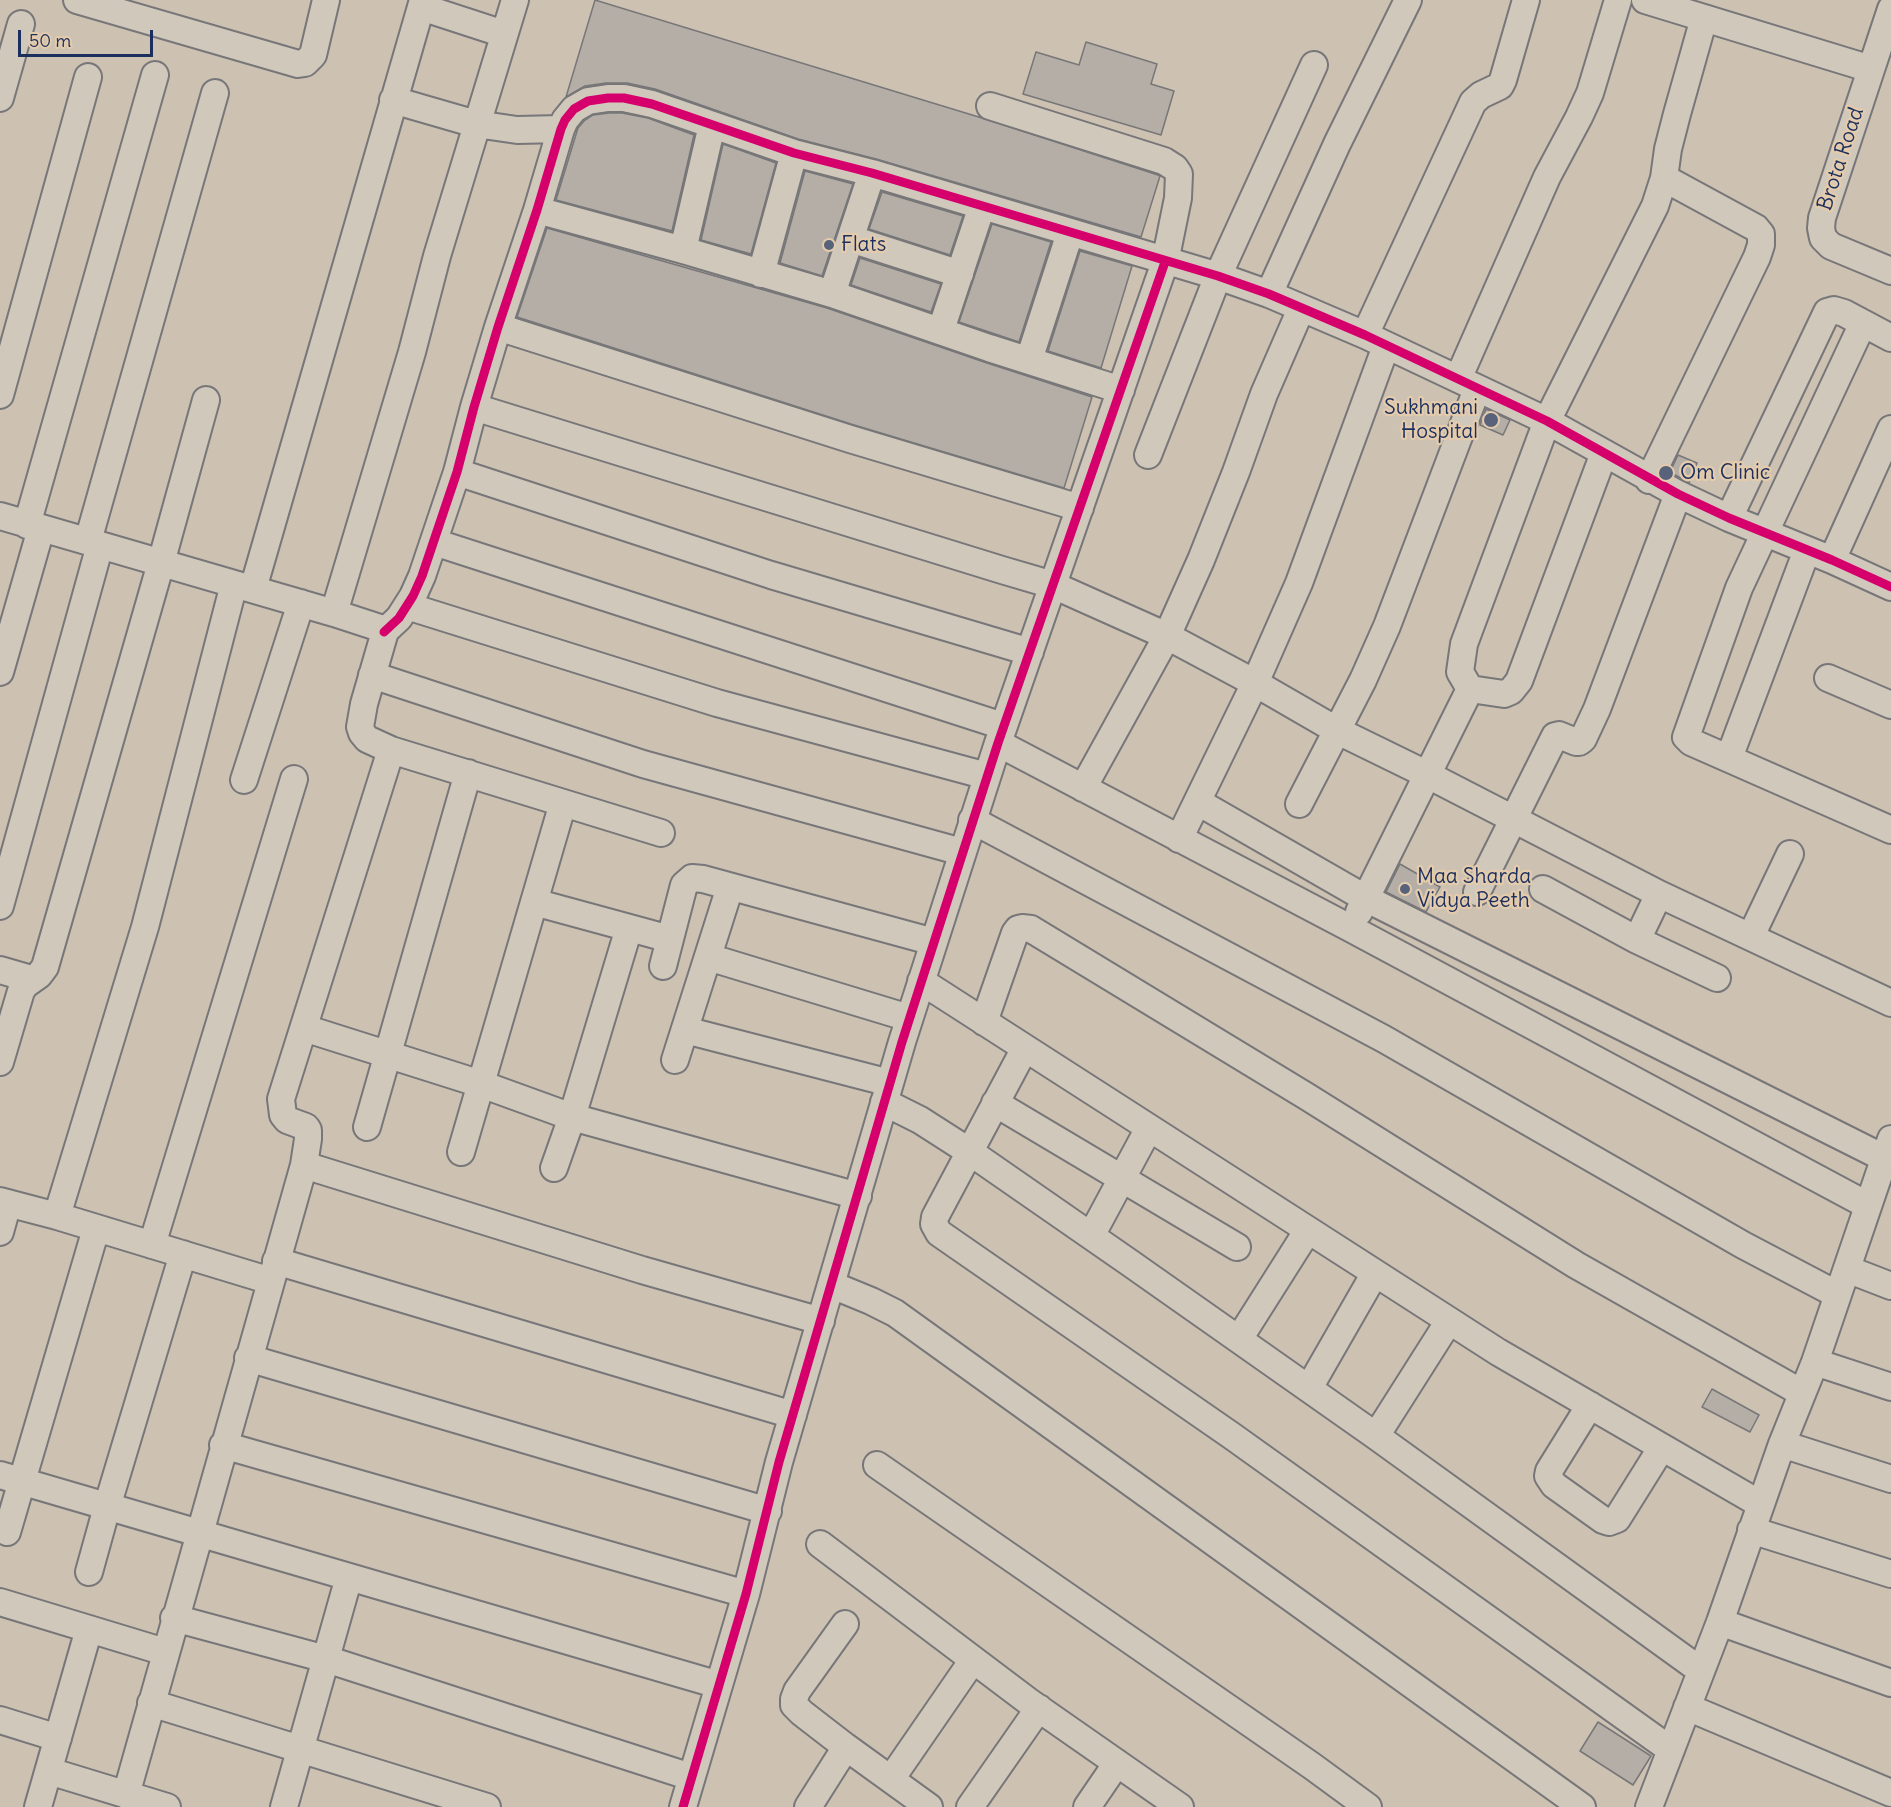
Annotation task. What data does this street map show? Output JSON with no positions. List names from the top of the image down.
{
  "streets": {
    "street": ["Brota Road"]
  },
  "places": [
    "Flats",
    "Sukhmani Hospital",
    "Om Clinic",
    "Maa Sharda Vidya Peeth"
  ],
  "scale_bar": "50 m"
}
